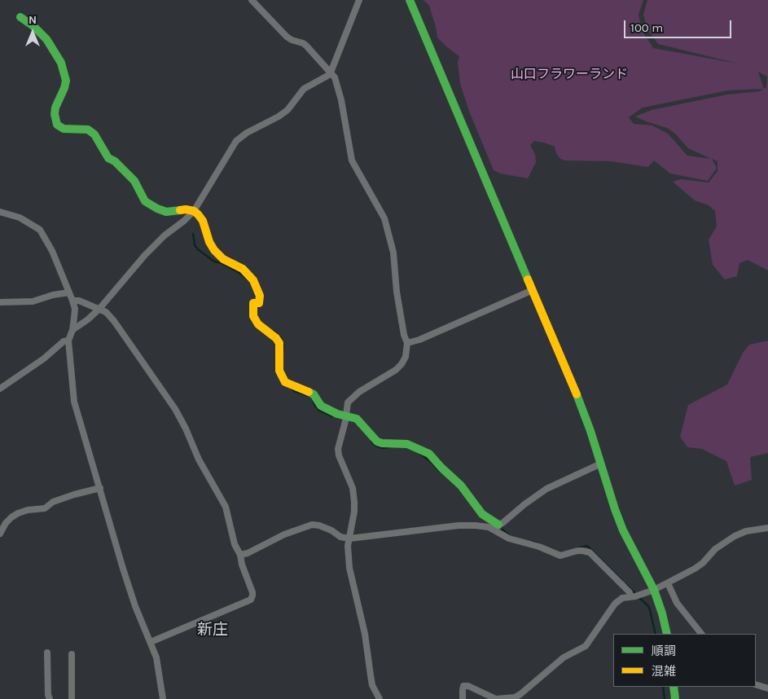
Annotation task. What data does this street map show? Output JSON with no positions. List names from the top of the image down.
{
  "districts": ["新庄"],
  "parks": ["山口フラワーランド"],
  "legend": ["順調", "混雑"],
  "scale_bar": "100 m",
  "north": "top"
}
